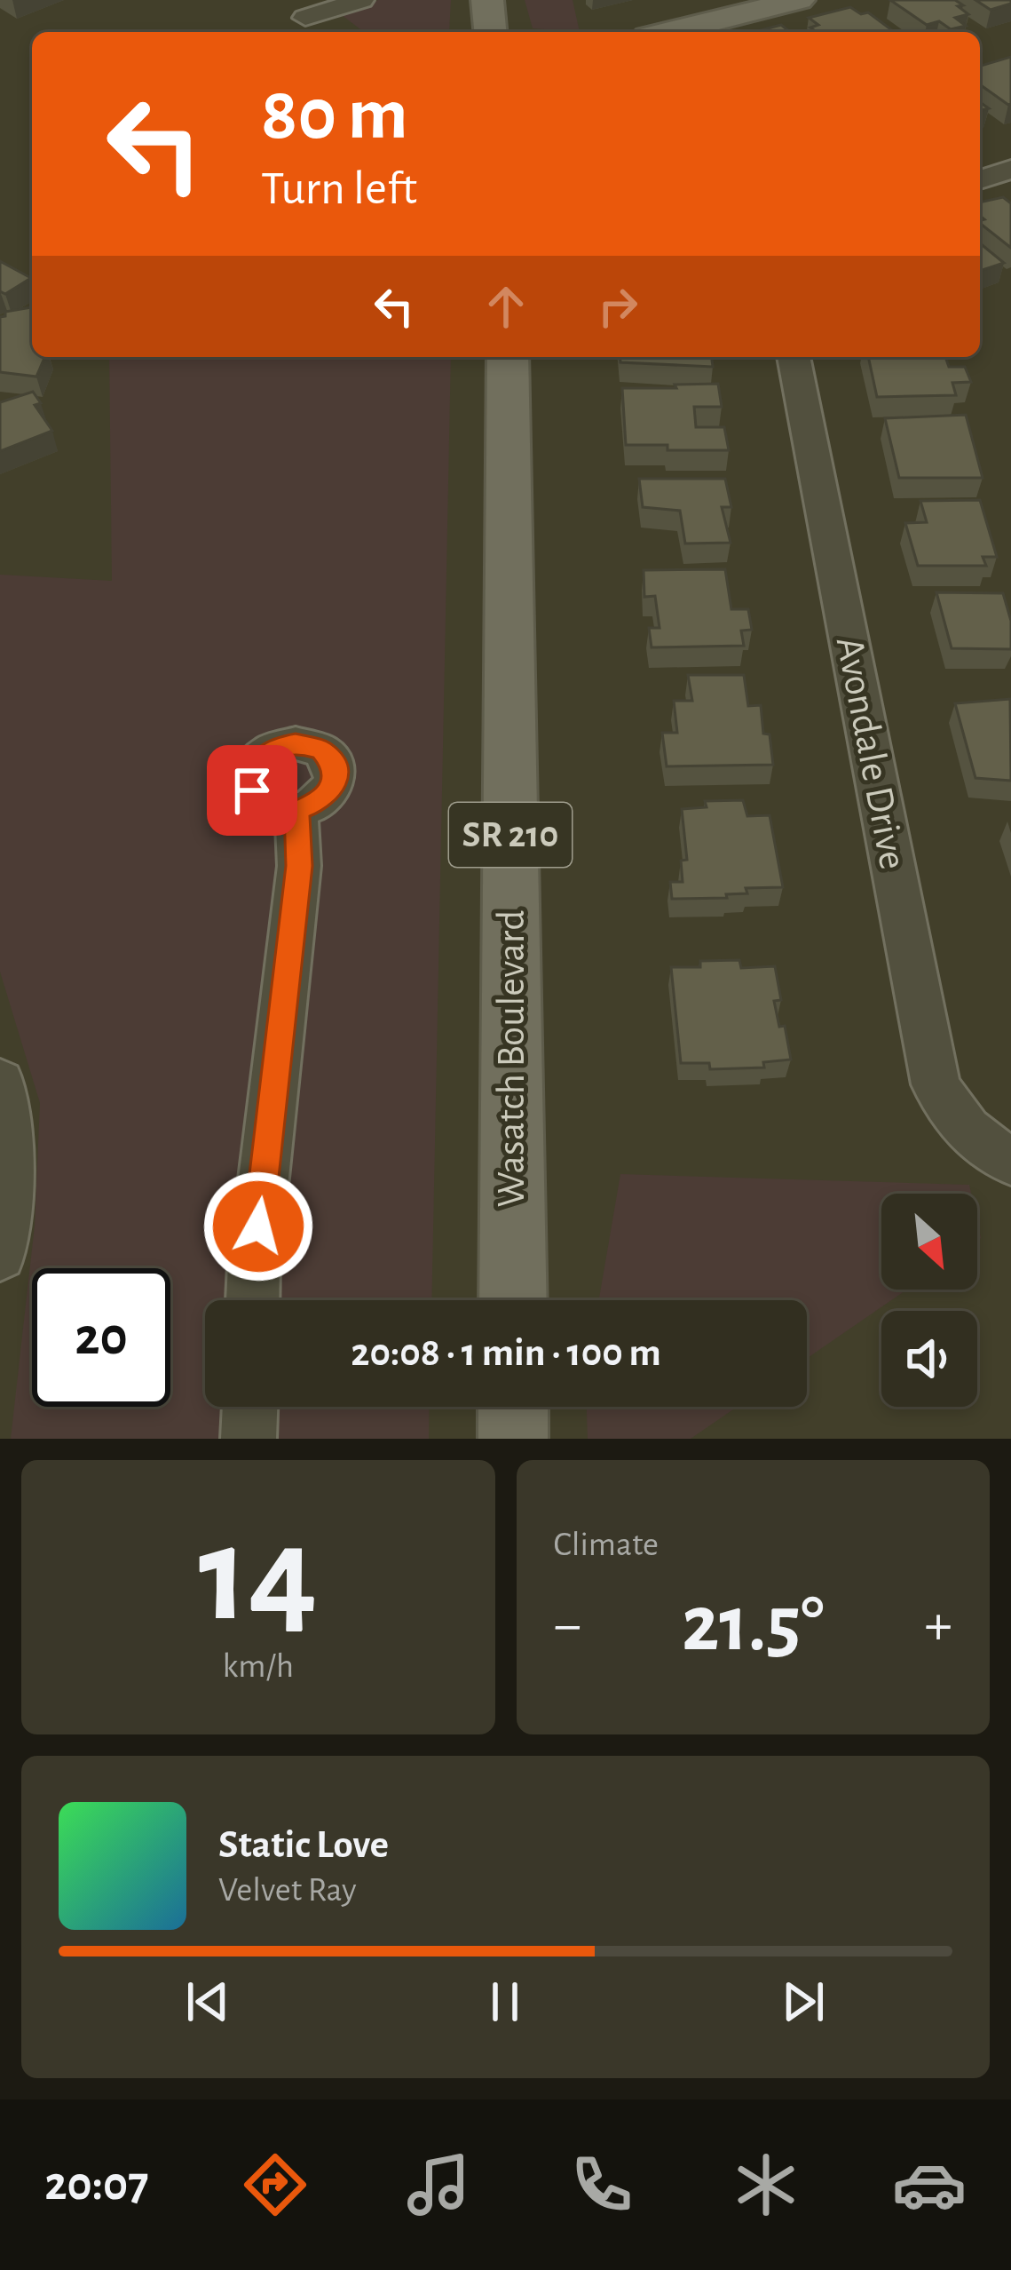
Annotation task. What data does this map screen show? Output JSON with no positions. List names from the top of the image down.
{
  "streets": {
    "main road": ["SR 210", "Wasatch Boulevard"],
    "street": ["Avondale Drive"]
  },
  "north": "bottom right",
  "page": {
    "turn": ["80 m", "Turn left"],
    "limit": "20",
    "trip": "20:08 · 1 min · 100 m",
    "tile": [
      ["14", "km/h"],
      "Climate"
    ],
    "heat": ["−", "21.5°", "+"],
    "song": ["Static Love", "Velvet Ray"],
    "tabs": "20:07"
  }
}
